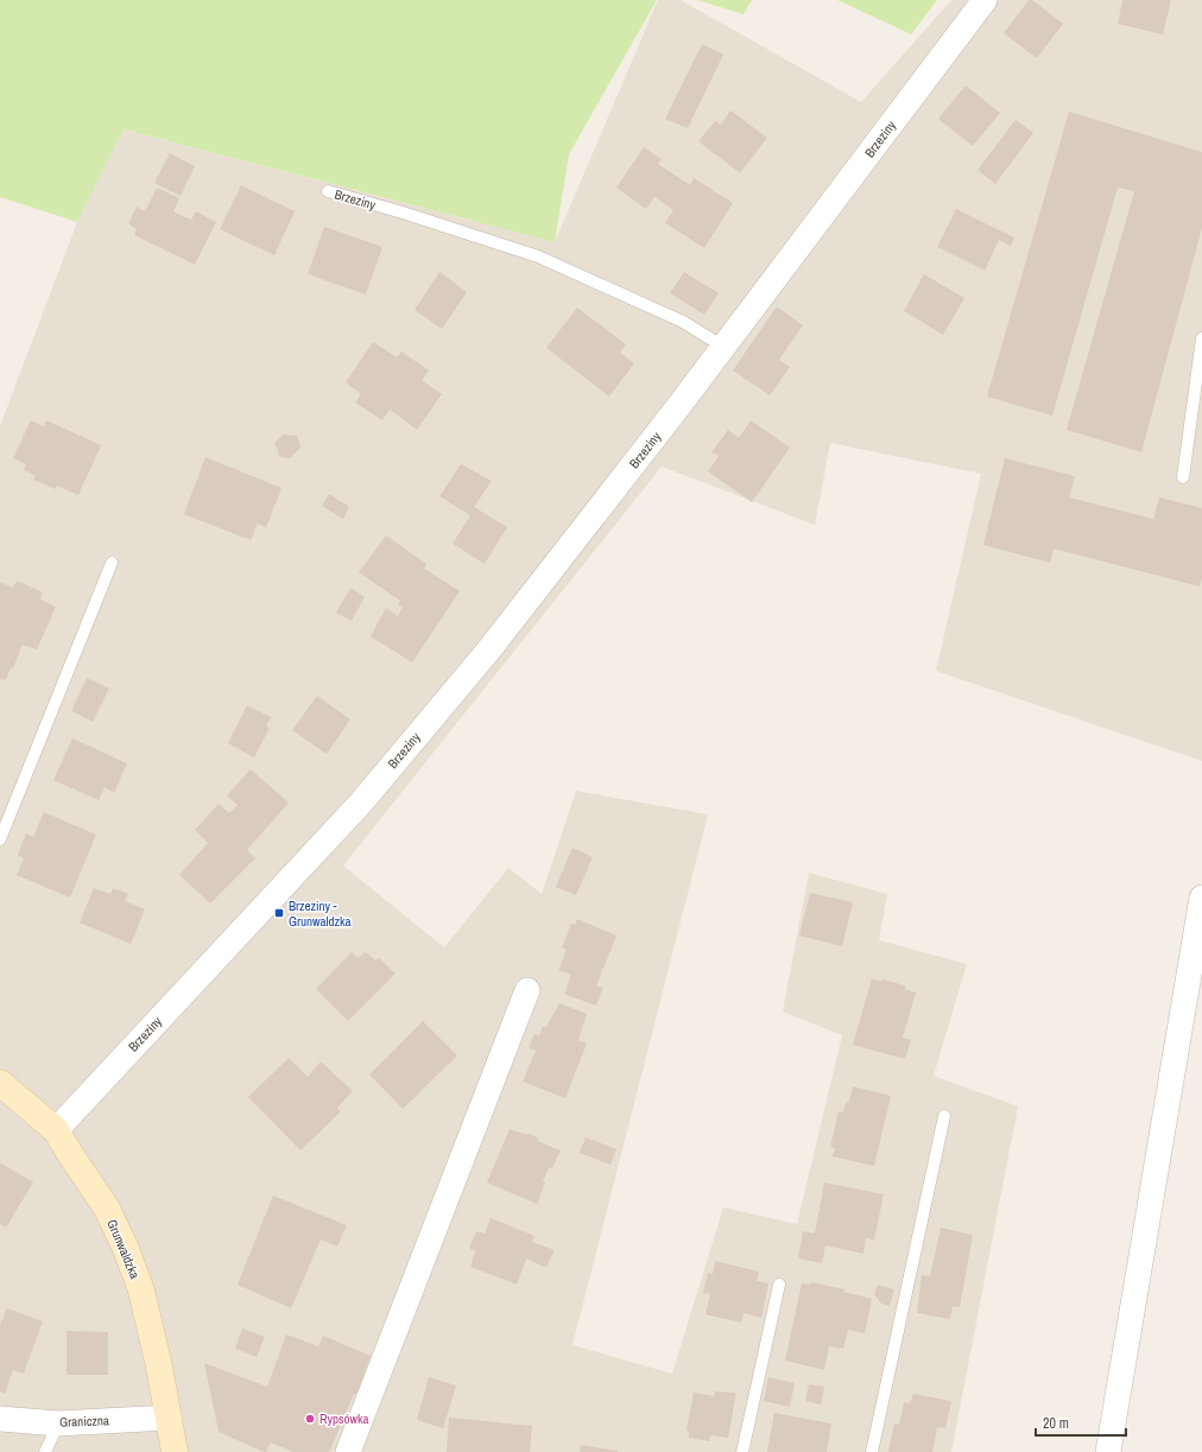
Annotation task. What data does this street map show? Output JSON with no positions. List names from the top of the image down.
{
  "streets": {
    "street": ["Brzeziny", "Grunwaldzka", "Graniczna"]
  },
  "crossings": [
    ["Brzeziny", "Grunwaldzka"],
    ["Grunwaldzka", "Graniczna"]
  ],
  "places": {
    "transit": ["Brzeziny - Grunwaldzka"],
    "other": ["Rypsówka"]
  },
  "scale_bar": "20 m"
}
